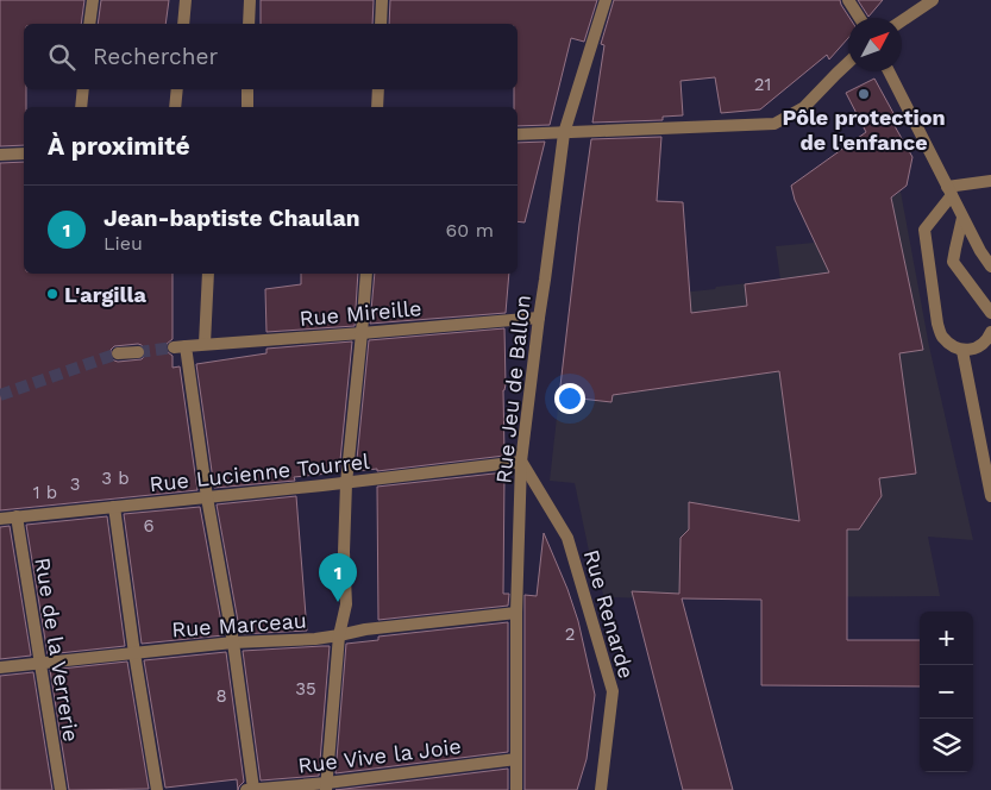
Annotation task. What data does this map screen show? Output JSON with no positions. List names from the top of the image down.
{
  "streets": {
    "street": [
      "Rue Mireille",
      "Rue Jeu de Ballon",
      "Rue Lucienne Tourrel",
      "Rue Renarde",
      "Rue Marceau",
      "Rue de la Verrerie",
      "Rue Vive la Joie"
    ]
  },
  "crossings": [
    ["Rue Mireille", "Rue Jeu de Ballon"],
    ["Rue Mireille", "Rue Lucienne Tourrel"],
    ["Rue Jeu de Ballon", "Rue Lucienne Tourrel"],
    ["Rue Jeu de Ballon", "Rue Renarde"],
    ["Rue Jeu de Ballon", "Rue Marceau"],
    ["Rue Jeu de Ballon", "Rue Vive la Joie"],
    ["Rue Lucienne Tourrel", "Rue Renarde"],
    ["Rue Lucienne Tourrel", "Rue de la Verrerie"],
    ["Rue Marceau", "Rue de la Verrerie"]
  ],
  "places": ["Pôle protection de l'enfance", "L'argilla"],
  "house_numbers": [
    "21",
    "3 b",
    "3",
    "1 b",
    "6",
    "2",
    "35",
    "8"
  ],
  "north": "top right",
  "page": {
    "search": "Rechercher",
    "heading": "À proximité",
    "list": [
      {
        "mark": "1",
        "name": "Jean-baptiste Chaulan",
        "note": "Lieu",
        "value": "60 m"
      }
    ],
    "pins": "1",
    "map_buttons": ["+", "−"]
  }
}
